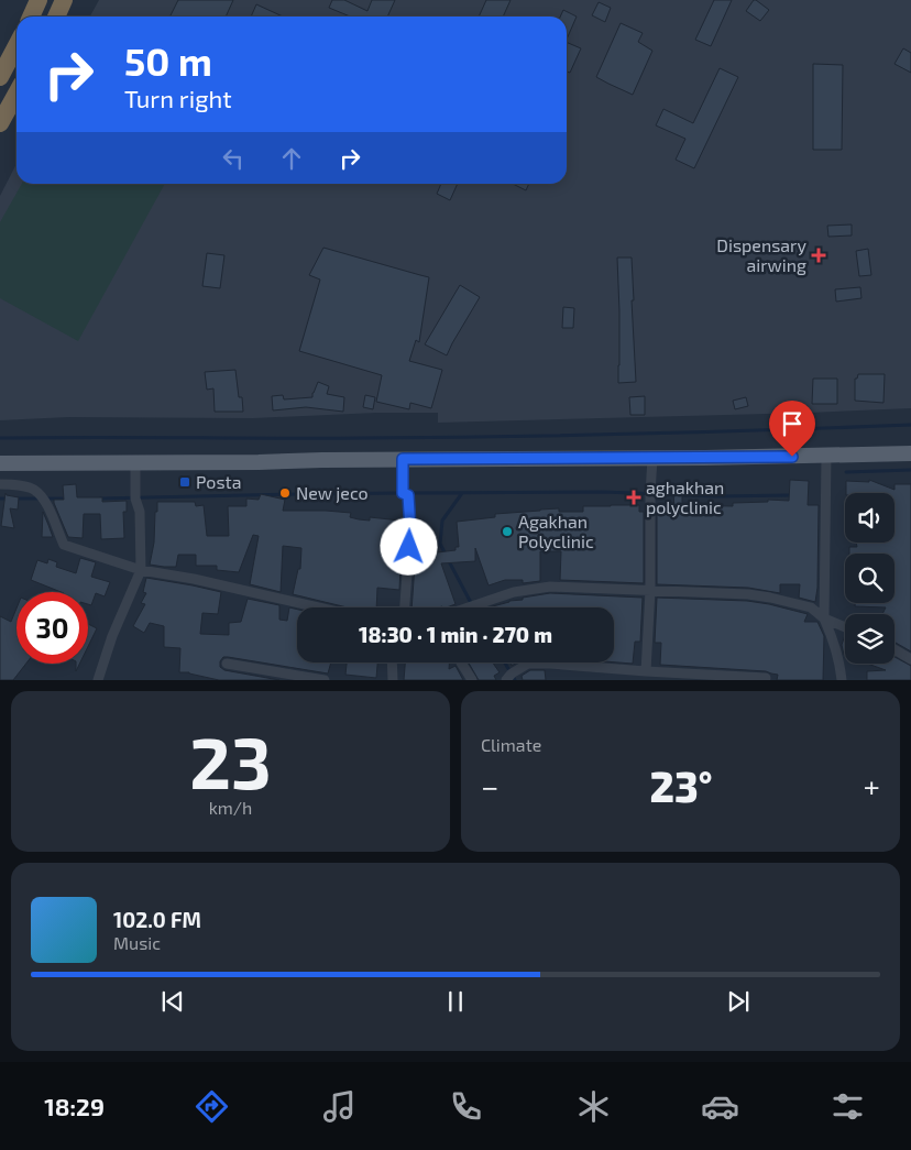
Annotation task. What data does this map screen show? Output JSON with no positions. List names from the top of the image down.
{
  "places": {
    "health": ["Dispensary airwing", "aghakhan polyclinic"],
    "transit": ["Posta"],
    "other": ["New jeco", "Agakhan Polyclinic"]
  },
  "page": {
    "turn": ["50 m", "Turn right"],
    "limit": "30",
    "trip": "18:30 · 1 min · 270 m",
    "tile": [
      ["23", "km/h"],
      "Climate"
    ],
    "heat": ["−", "23°", "+"],
    "song": ["102.0 FM", "Music"],
    "tabs": "18:29"
  }
}
